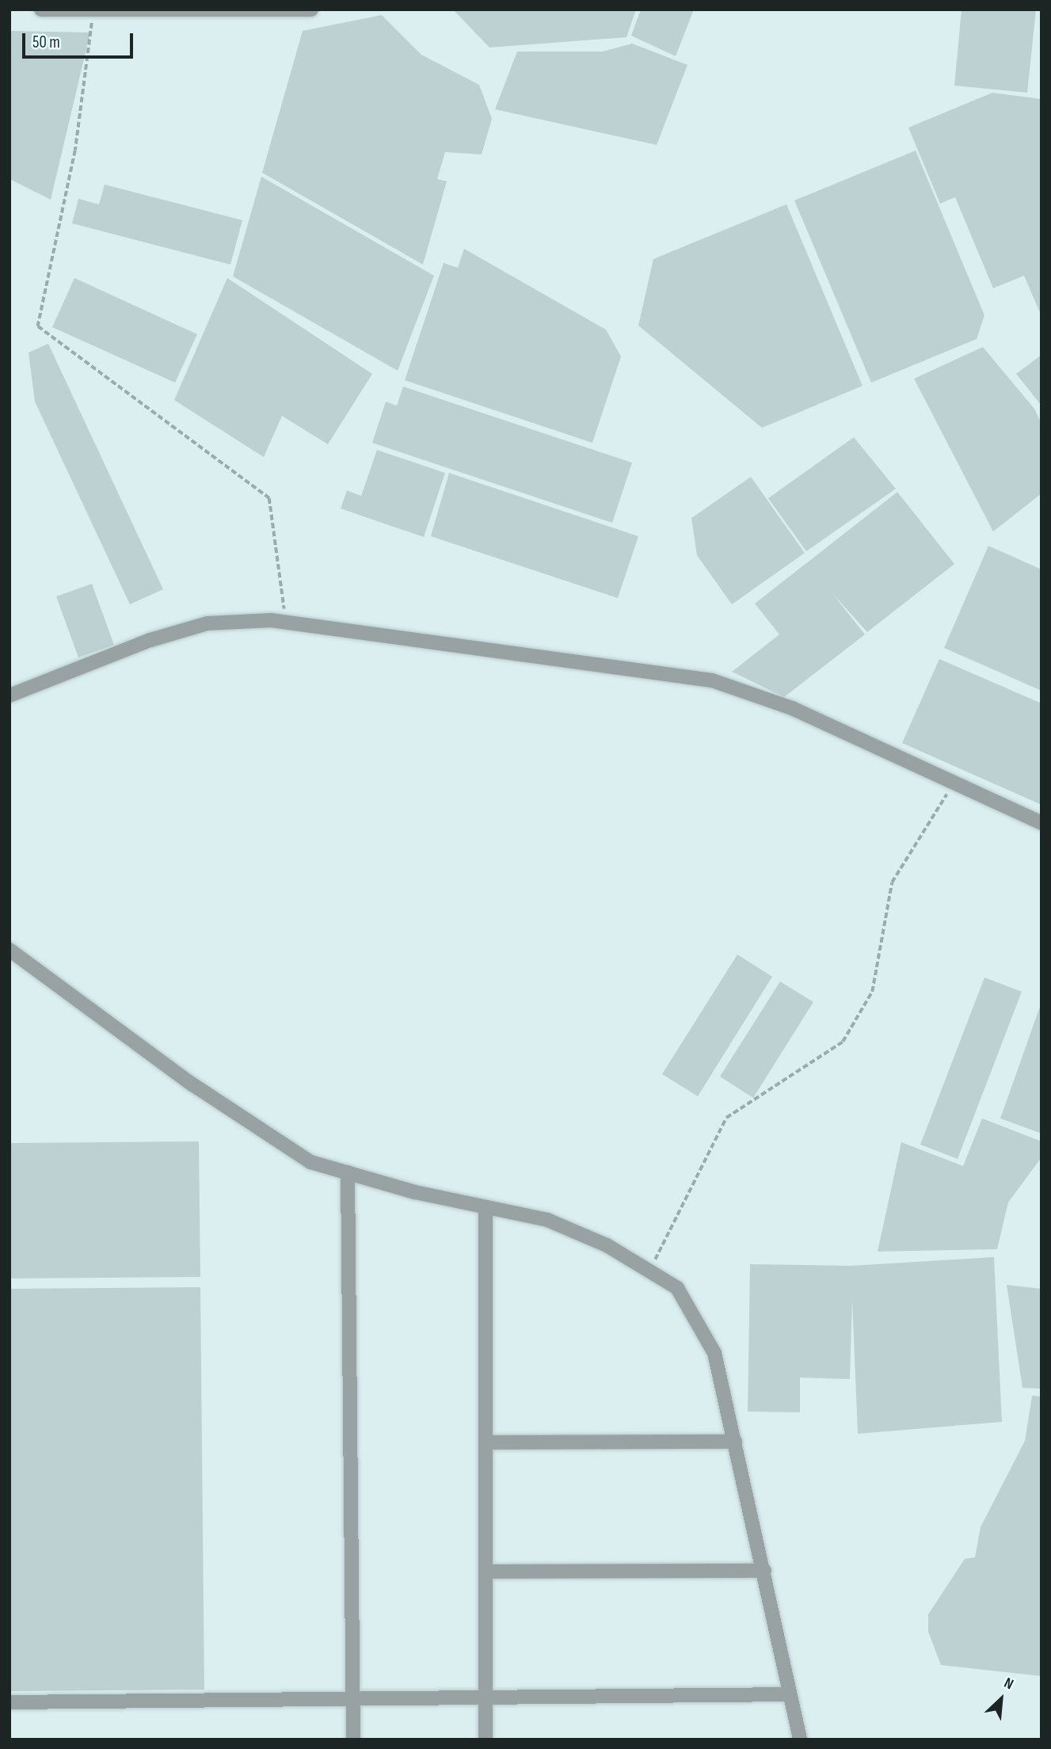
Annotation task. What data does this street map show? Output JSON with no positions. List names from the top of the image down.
{
  "scale_bar": "50 m",
  "north": "top right"
}
